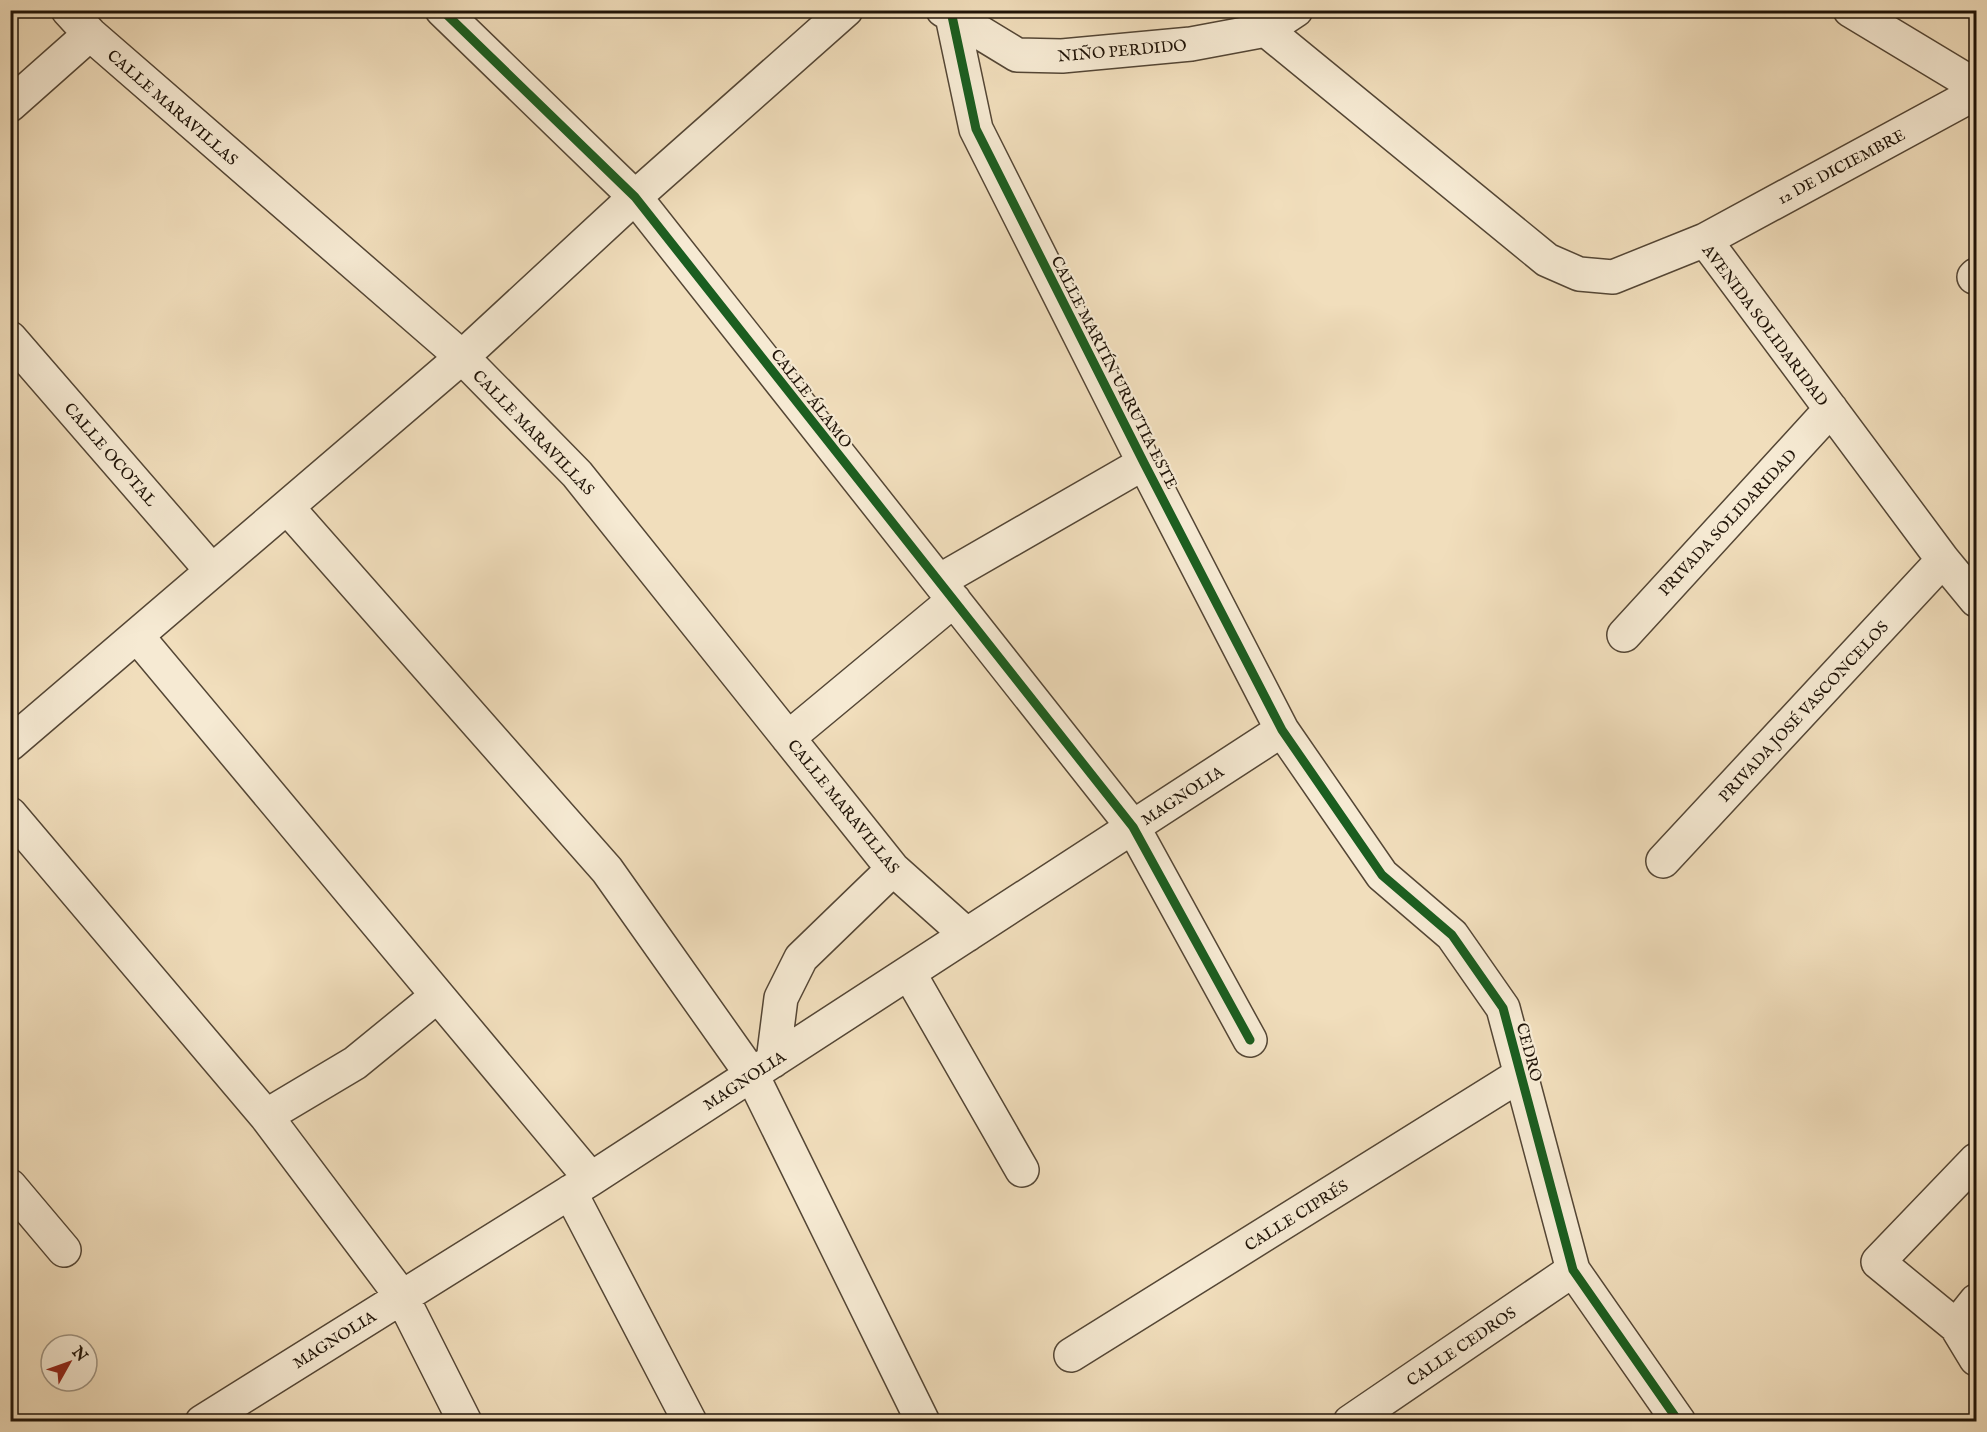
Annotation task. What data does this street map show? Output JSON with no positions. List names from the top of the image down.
{
  "streets": {
    "street": [
      "NIÑO PERDIDO",
      "CALLE MARAVILLAS",
      "12 DE DICIEMBRE",
      "AVENIDA SOLIDARIDAD",
      "CALLE MARTÍN URRUTIA ESTE",
      "CALLE ÁLAMO",
      "CALLE OCOTAL",
      "PRIVADA SOLIDARIDAD",
      "PRIVADA JOSÉ VASCONCELOS",
      "MAGNOLIA",
      "CEDRO",
      "CALLE CIPRÉS",
      "CALLE CEDROS"
    ]
  },
  "crossings": [
    ["NIÑO PERDIDO", "AVENIDA SOLIDARIDAD"],
    ["NIÑO PERDIDO", "CALLE MARTÍN URRUTIA ESTE"],
    ["CALLE MARAVILLAS", "MAGNOLIA"],
    ["12 DE DICIEMBRE", "AVENIDA SOLIDARIDAD"],
    ["AVENIDA SOLIDARIDAD", "PRIVADA SOLIDARIDAD"],
    ["AVENIDA SOLIDARIDAD", "PRIVADA JOSÉ VASCONCELOS"],
    ["CALLE MARTÍN URRUTIA ESTE", "MAGNOLIA"],
    ["CALLE MARTÍN URRUTIA ESTE", "CEDRO"],
    ["CALLE ÁLAMO", "MAGNOLIA"],
    ["MAGNOLIA", "CEDRO"],
    ["CEDRO", "CALLE CIPRÉS"],
    ["CEDRO", "CALLE CEDROS"]
  ],
  "north": "top right"
}
